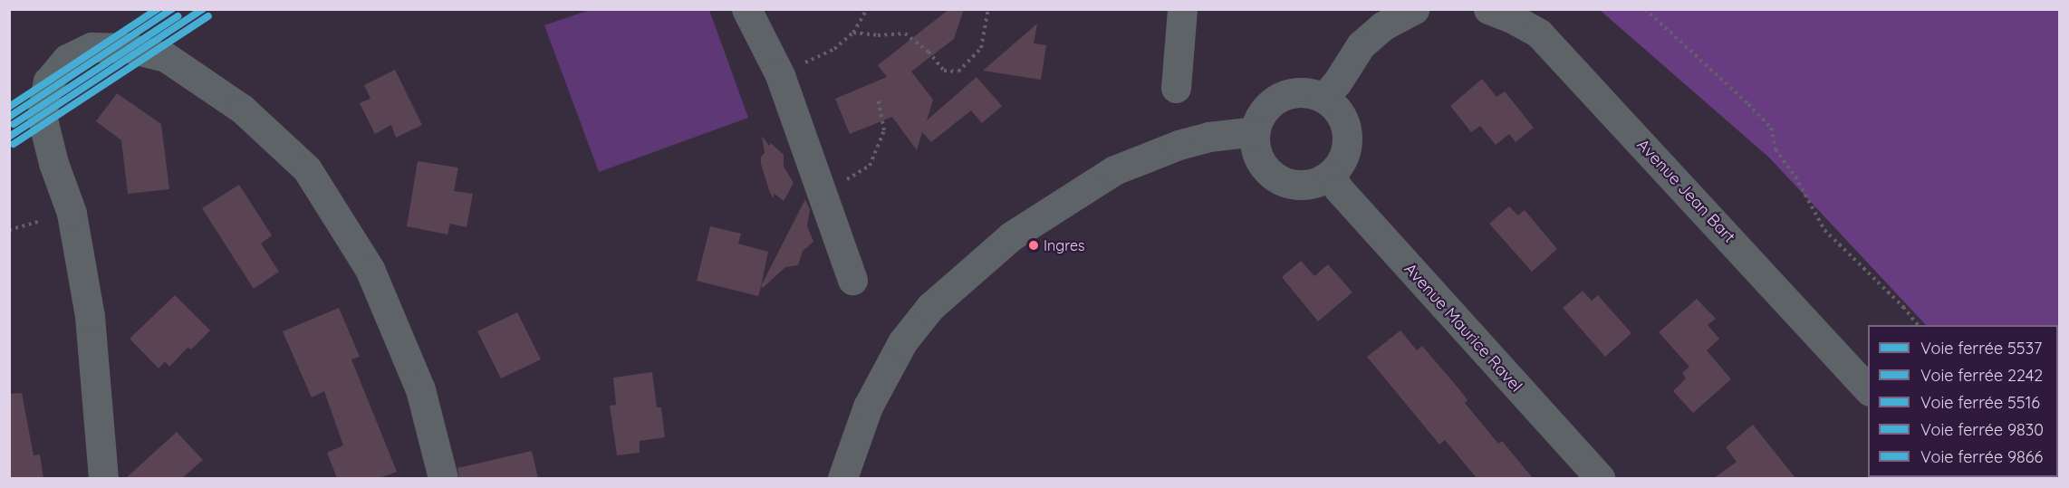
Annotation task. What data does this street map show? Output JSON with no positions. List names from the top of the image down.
{
  "streets": {
    "street": ["Avenue Jean Bart", "Avenue Maurice Ravel"]
  },
  "places": ["Ingres"],
  "lines": [
    "rail line 5537",
    "rail line 2242",
    "rail line 9866",
    "rail line 5516",
    "rail line 9830"
  ],
  "legend": [
    "Voie ferrée 5537",
    "Voie ferrée 2242",
    "Voie ferrée 5516",
    "Voie ferrée 9830",
    "Voie ferrée 9866"
  ]
}
